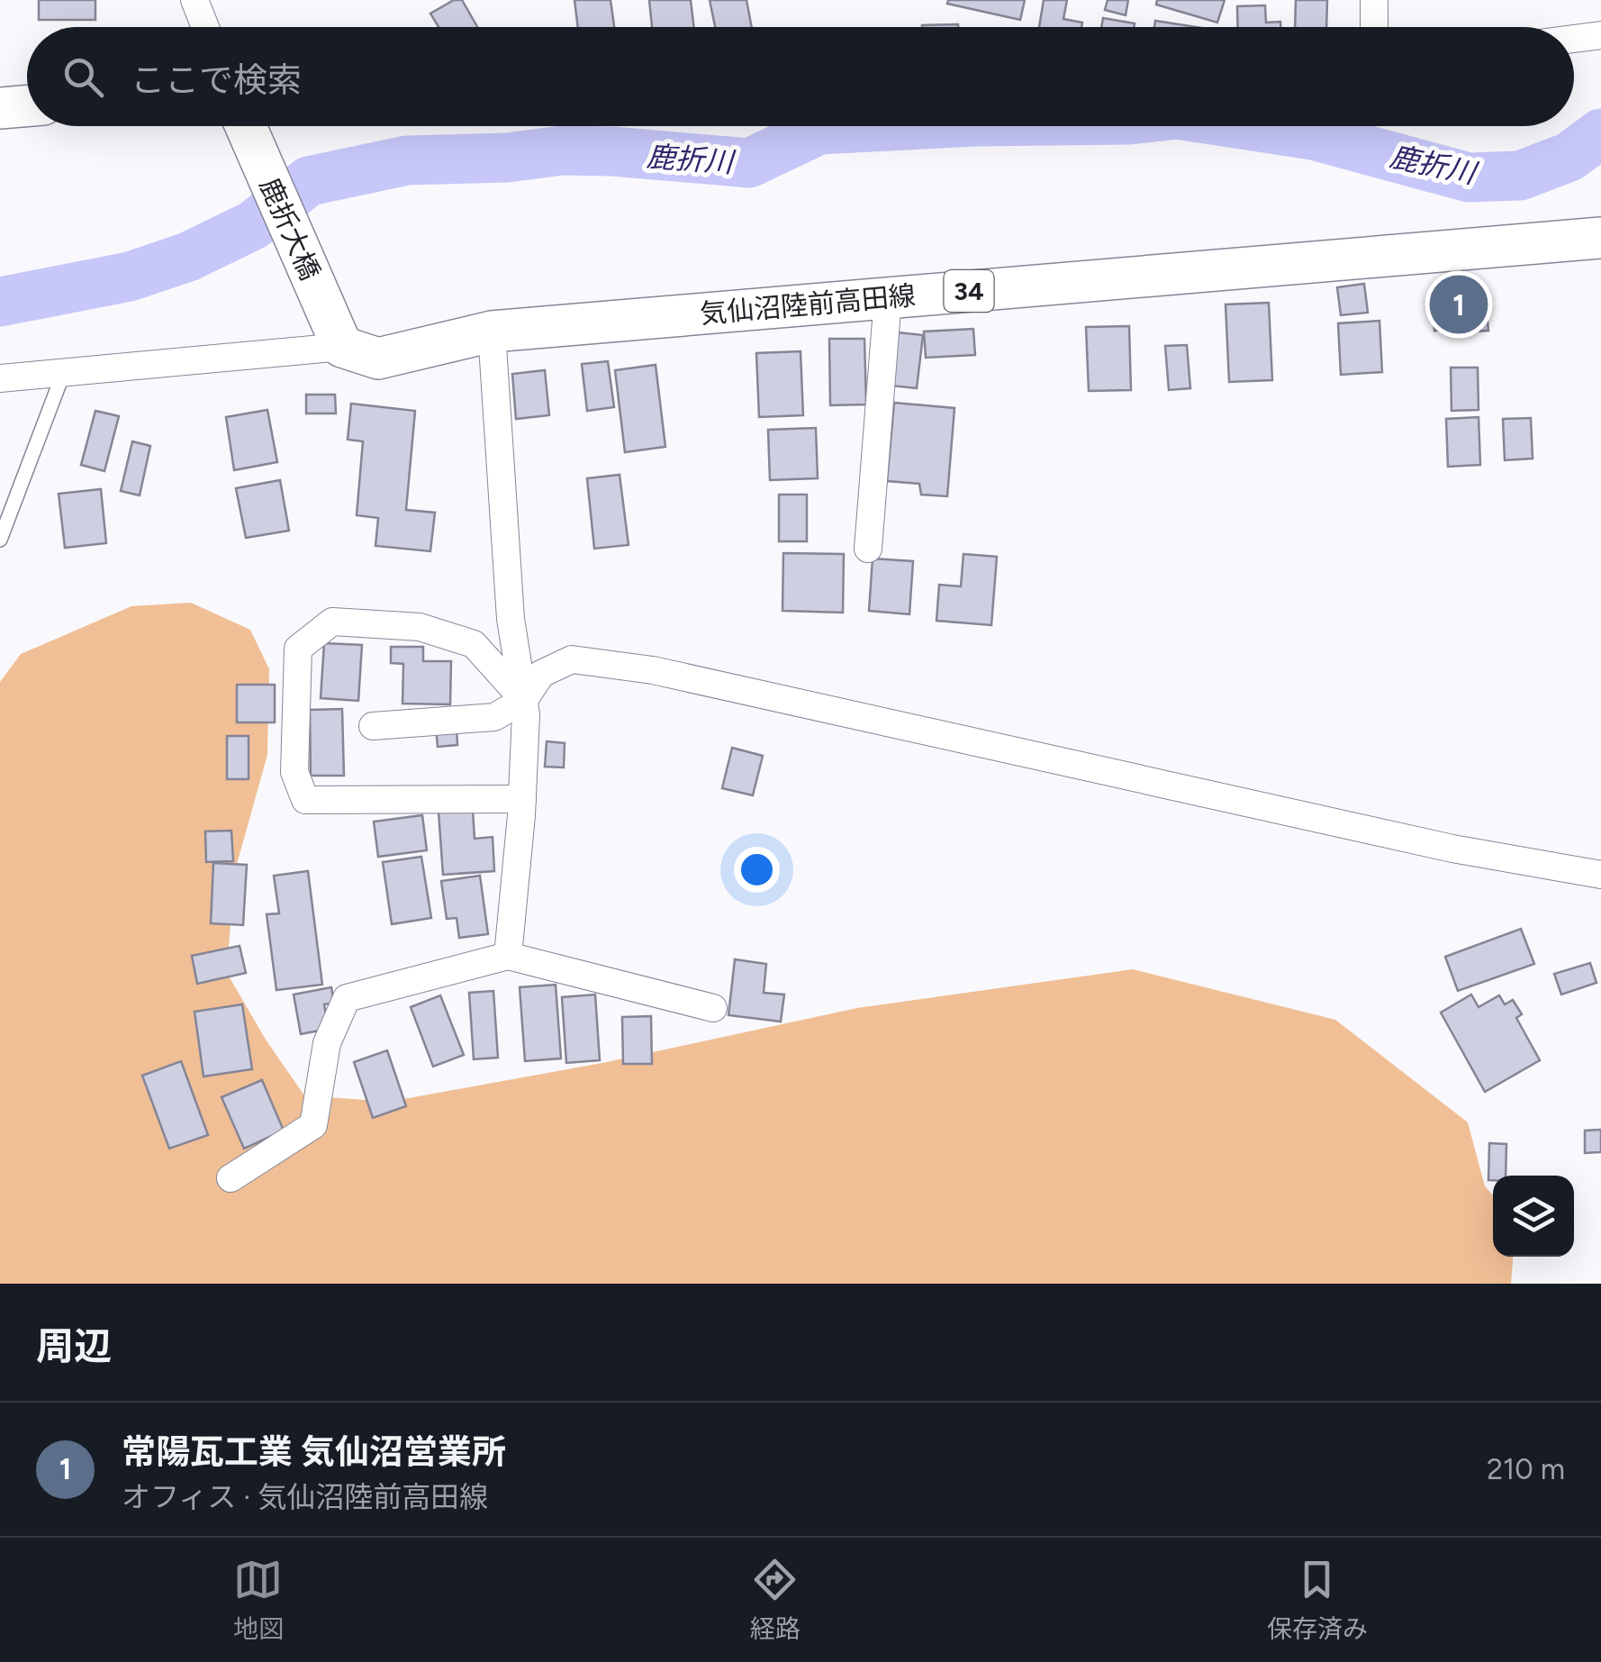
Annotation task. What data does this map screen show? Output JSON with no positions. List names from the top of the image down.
{
  "streets": {
    "main road": ["鹿折大橋", "34", "気仙沼陸前高田線"]
  },
  "crossings": [
    ["鹿折大橋", "気仙沼陸前高田線"]
  ],
  "water": ["鹿折川"],
  "page": {
    "search": "ここで検索",
    "pins": "1",
    "heading": "周辺",
    "list": [
      {
        "mark": "1",
        "name": "常陽瓦工業 気仙沼営業所",
        "note": "オフィス · 気仙沼陸前高田線",
        "value": "210 m"
      }
    ],
    "nav": ["地図", "経路", "保存済み"]
  }
}
